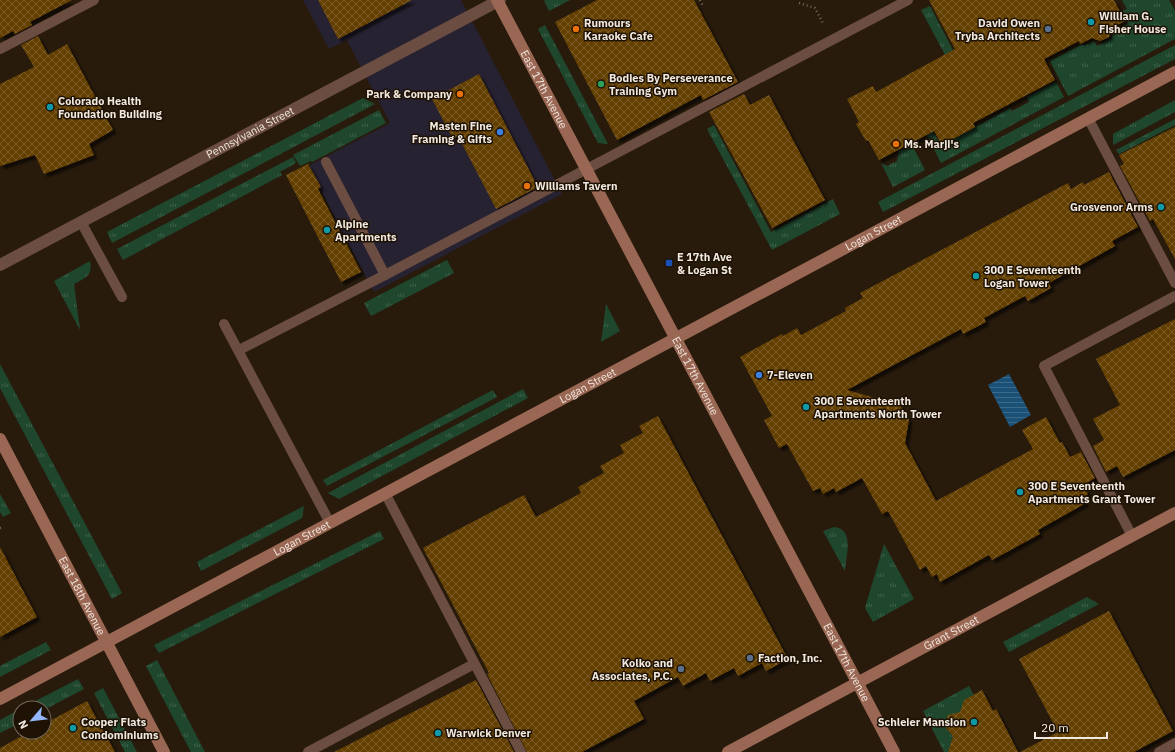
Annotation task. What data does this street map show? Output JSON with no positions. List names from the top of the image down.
{
  "streets": {
    "main road": [
      "East 17th Avenue",
      "Logan Street",
      "East 18th Avenue",
      "Grant Street"
    ],
    "street": ["Pennsylvania Street"]
  },
  "crossings": [
    ["East 17th Avenue", "Pennsylvania Street"],
    ["East 17th Avenue", "Logan Street"],
    ["East 17th Avenue", "Grant Street"],
    ["Logan Street", "East 18th Avenue"]
  ],
  "places": {
    "other": [
      "William G. Fisher House",
      "Rumours Karaoke Cafe",
      "David Owen Tryba Architects",
      "Bodies By Perseverance Training Gym",
      "Park & Company",
      "Colorado Health Foundation Building",
      "Masten Fine Framing & Gifts",
      "Ms. Marji's",
      "Williams Tavern",
      "Grosvenor Arms",
      "Alpine Apartments",
      "300 E Seventeenth Logan Tower",
      "7-Eleven",
      "300 E Seventeenth Apartments North Tower",
      "300 E Seventeenth Apartments Grant Tower",
      "Faction, Inc.",
      "Kolko and Associates, P.C.",
      "Schleier Mansion",
      "Cooper Flats Condominiums",
      "Warwick Denver"
    ],
    "transit": ["E 17th Ave & Logan St"]
  },
  "scale_bar": "20 m",
  "north": "bottom left"
}
